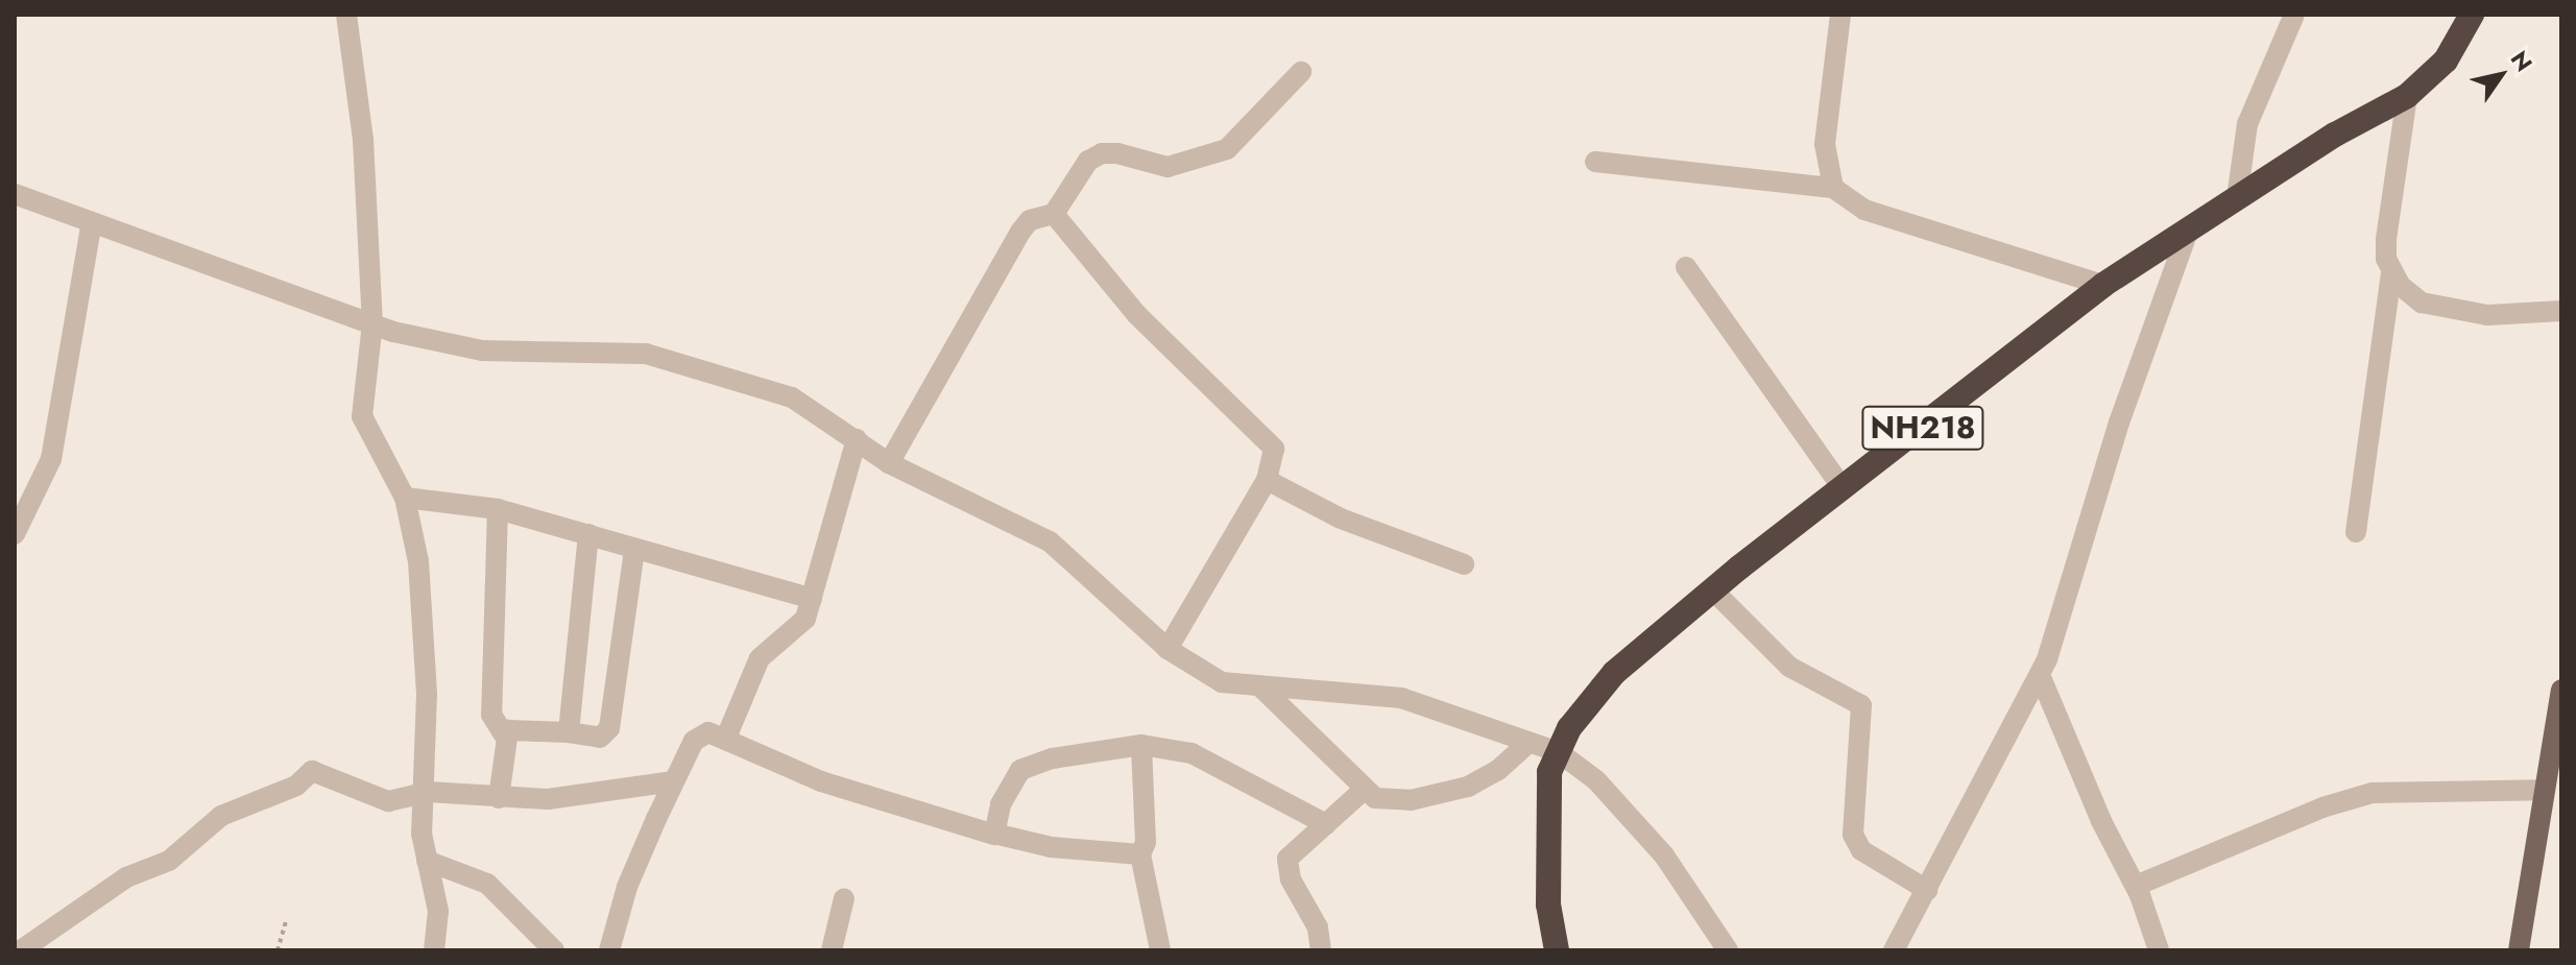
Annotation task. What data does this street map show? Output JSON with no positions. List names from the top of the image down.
{
  "streets": {
    "highway": ["NH218"]
  },
  "north": "top right"
}
